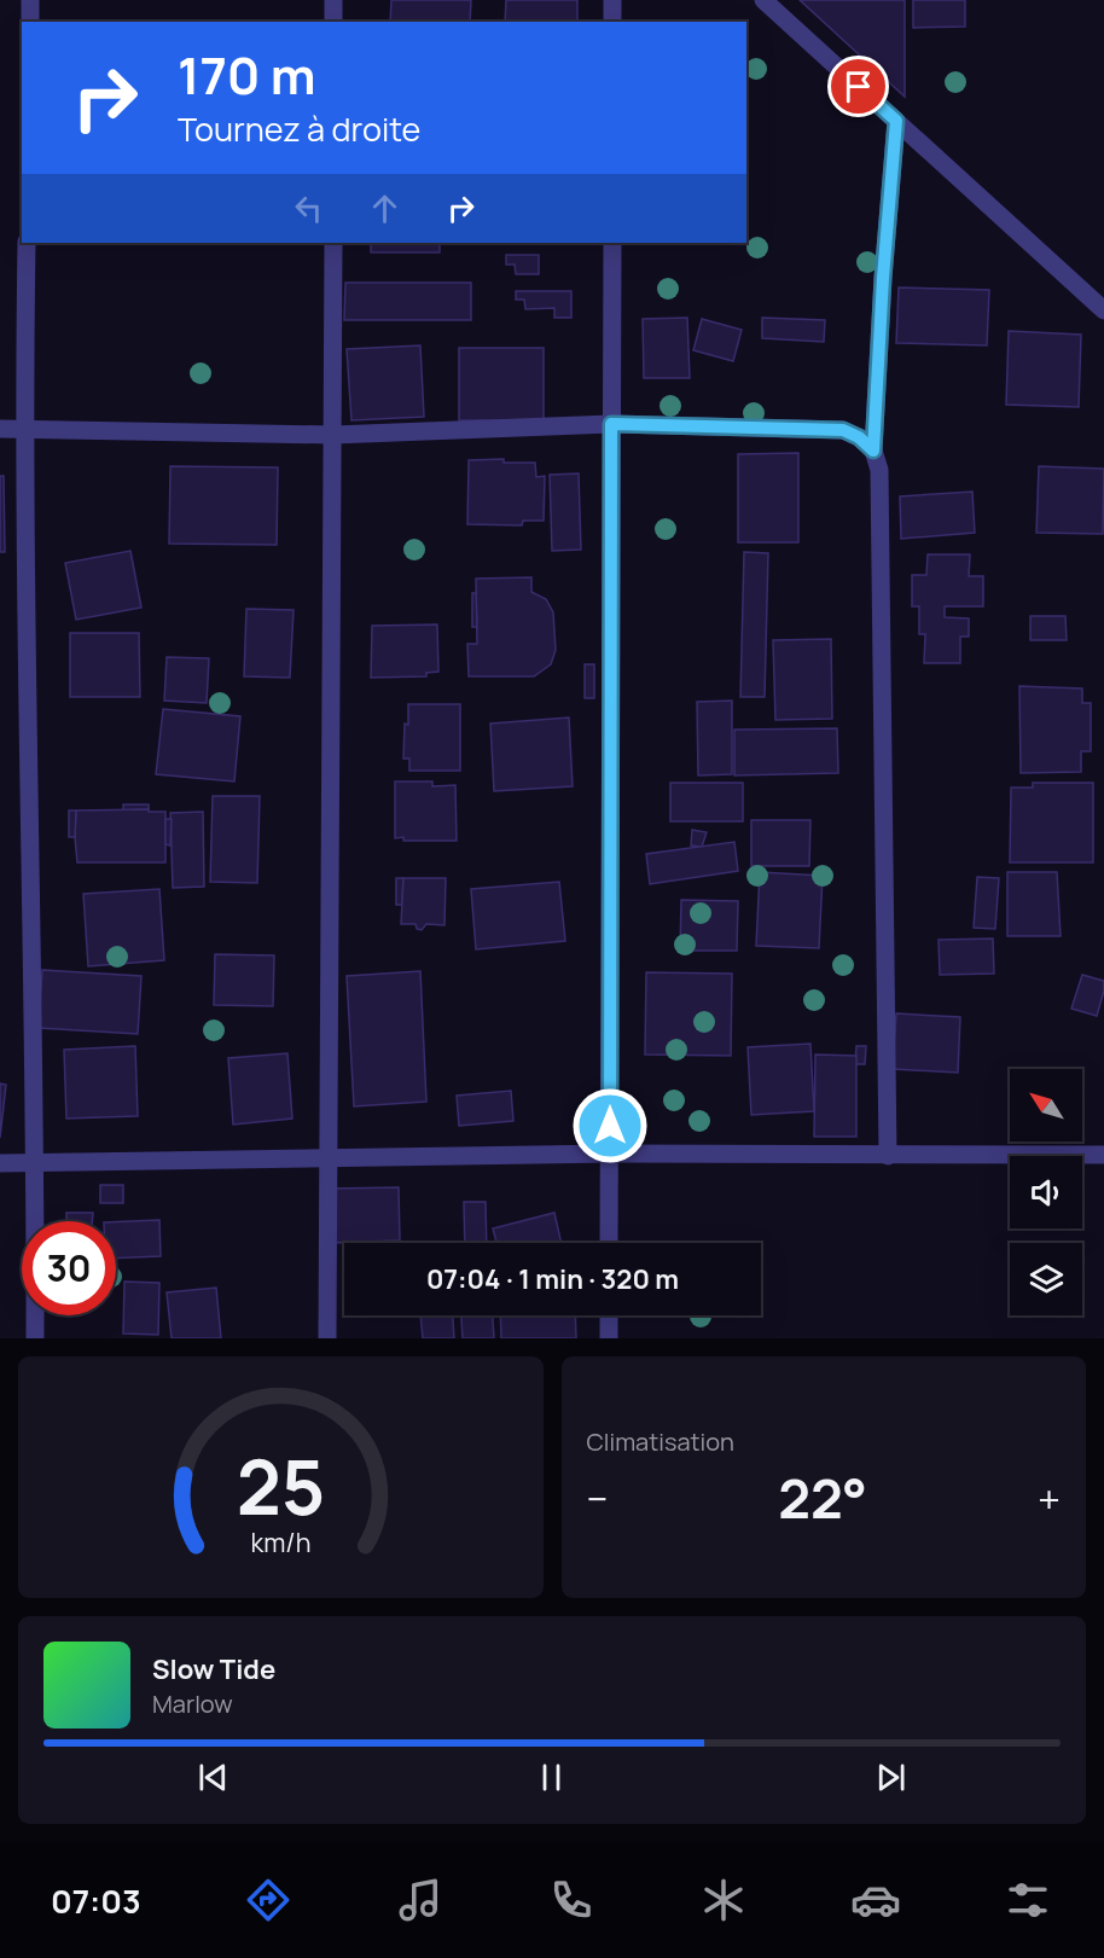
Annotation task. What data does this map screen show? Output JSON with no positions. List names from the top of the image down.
{
  "north": "top left",
  "page": {
    "turn": ["170 m", "Tournez à droite"],
    "limit": "30",
    "trip": "07:04 · 1 min · 320 m",
    "tile": "Climatisation",
    "heat": ["−", "22°", "+"],
    "song": ["Slow Tide", "Marlow"],
    "tabs": "07:03",
    "gauge": ["25", "km/h"]
  }
}
